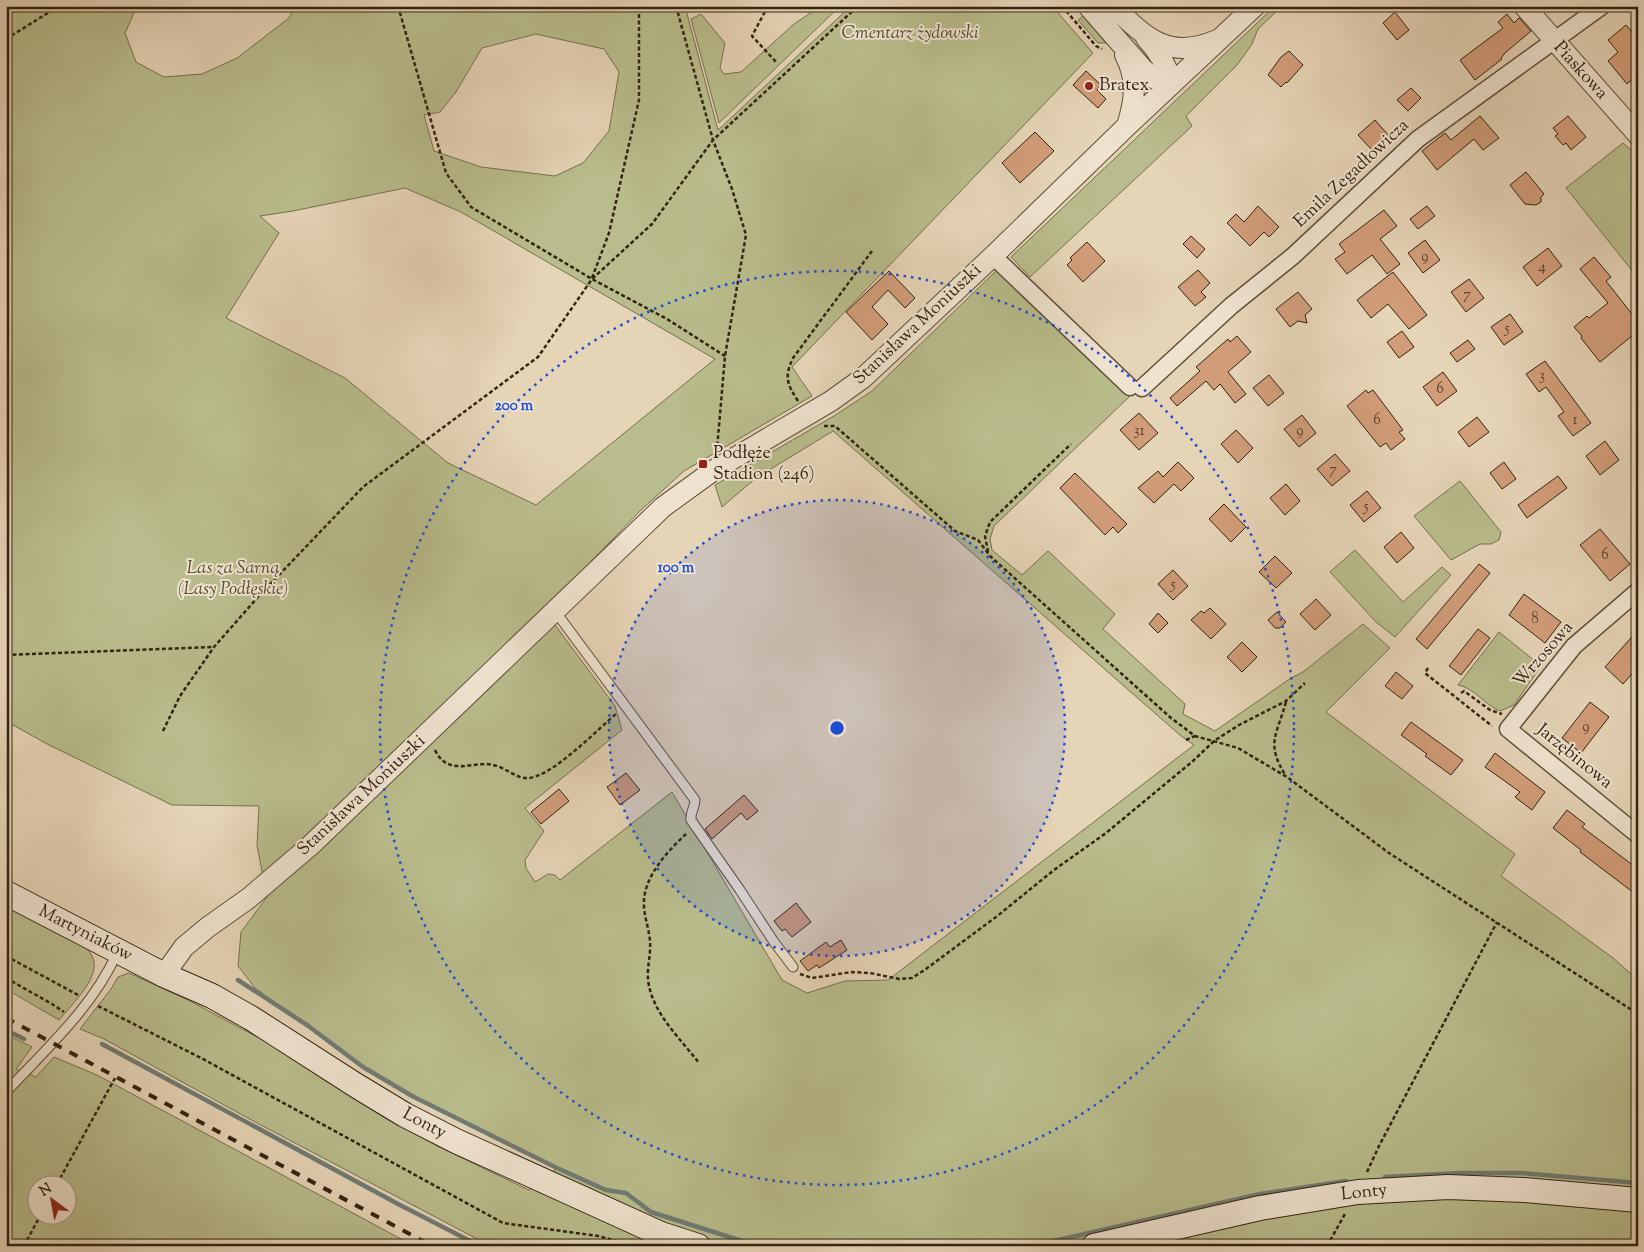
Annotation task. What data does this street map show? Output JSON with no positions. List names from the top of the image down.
{
  "streets": {
    "main road": ["Martyniaków", "Lonty"],
    "street": [
      "Piaskowa",
      "Emila Zegadłowicza",
      "Stanisława Moniuszki",
      "Wrzosowa",
      "Jarzębinowa"
    ]
  },
  "crossings": [
    ["Piaskowa", "Emila Zegadłowicza"],
    ["Emila Zegadłowicza", "Stanisława Moniuszki"],
    ["Stanisława Moniuszki", "Martyniaków"],
    ["Stanisława Moniuszki", "Lonty"],
    ["Wrzosowa", "Jarzębinowa"],
    ["Martyniaków", "Lonty"]
  ],
  "parks": ["Cmentarz żydowski", "Las za Sarną (Lasy Podłęskie)"],
  "places": {
    "other": ["Bratex"],
    "transit": ["Podłęże Stadion (246)"]
  },
  "house_numbers": [
    "9",
    "4",
    "7",
    "5",
    "3",
    "6",
    "6",
    "1",
    "31",
    "9",
    "7",
    "5",
    "6",
    "5",
    "8",
    "9"
  ],
  "north": "top left",
  "rings": ["200 m", "100 m"]
}
